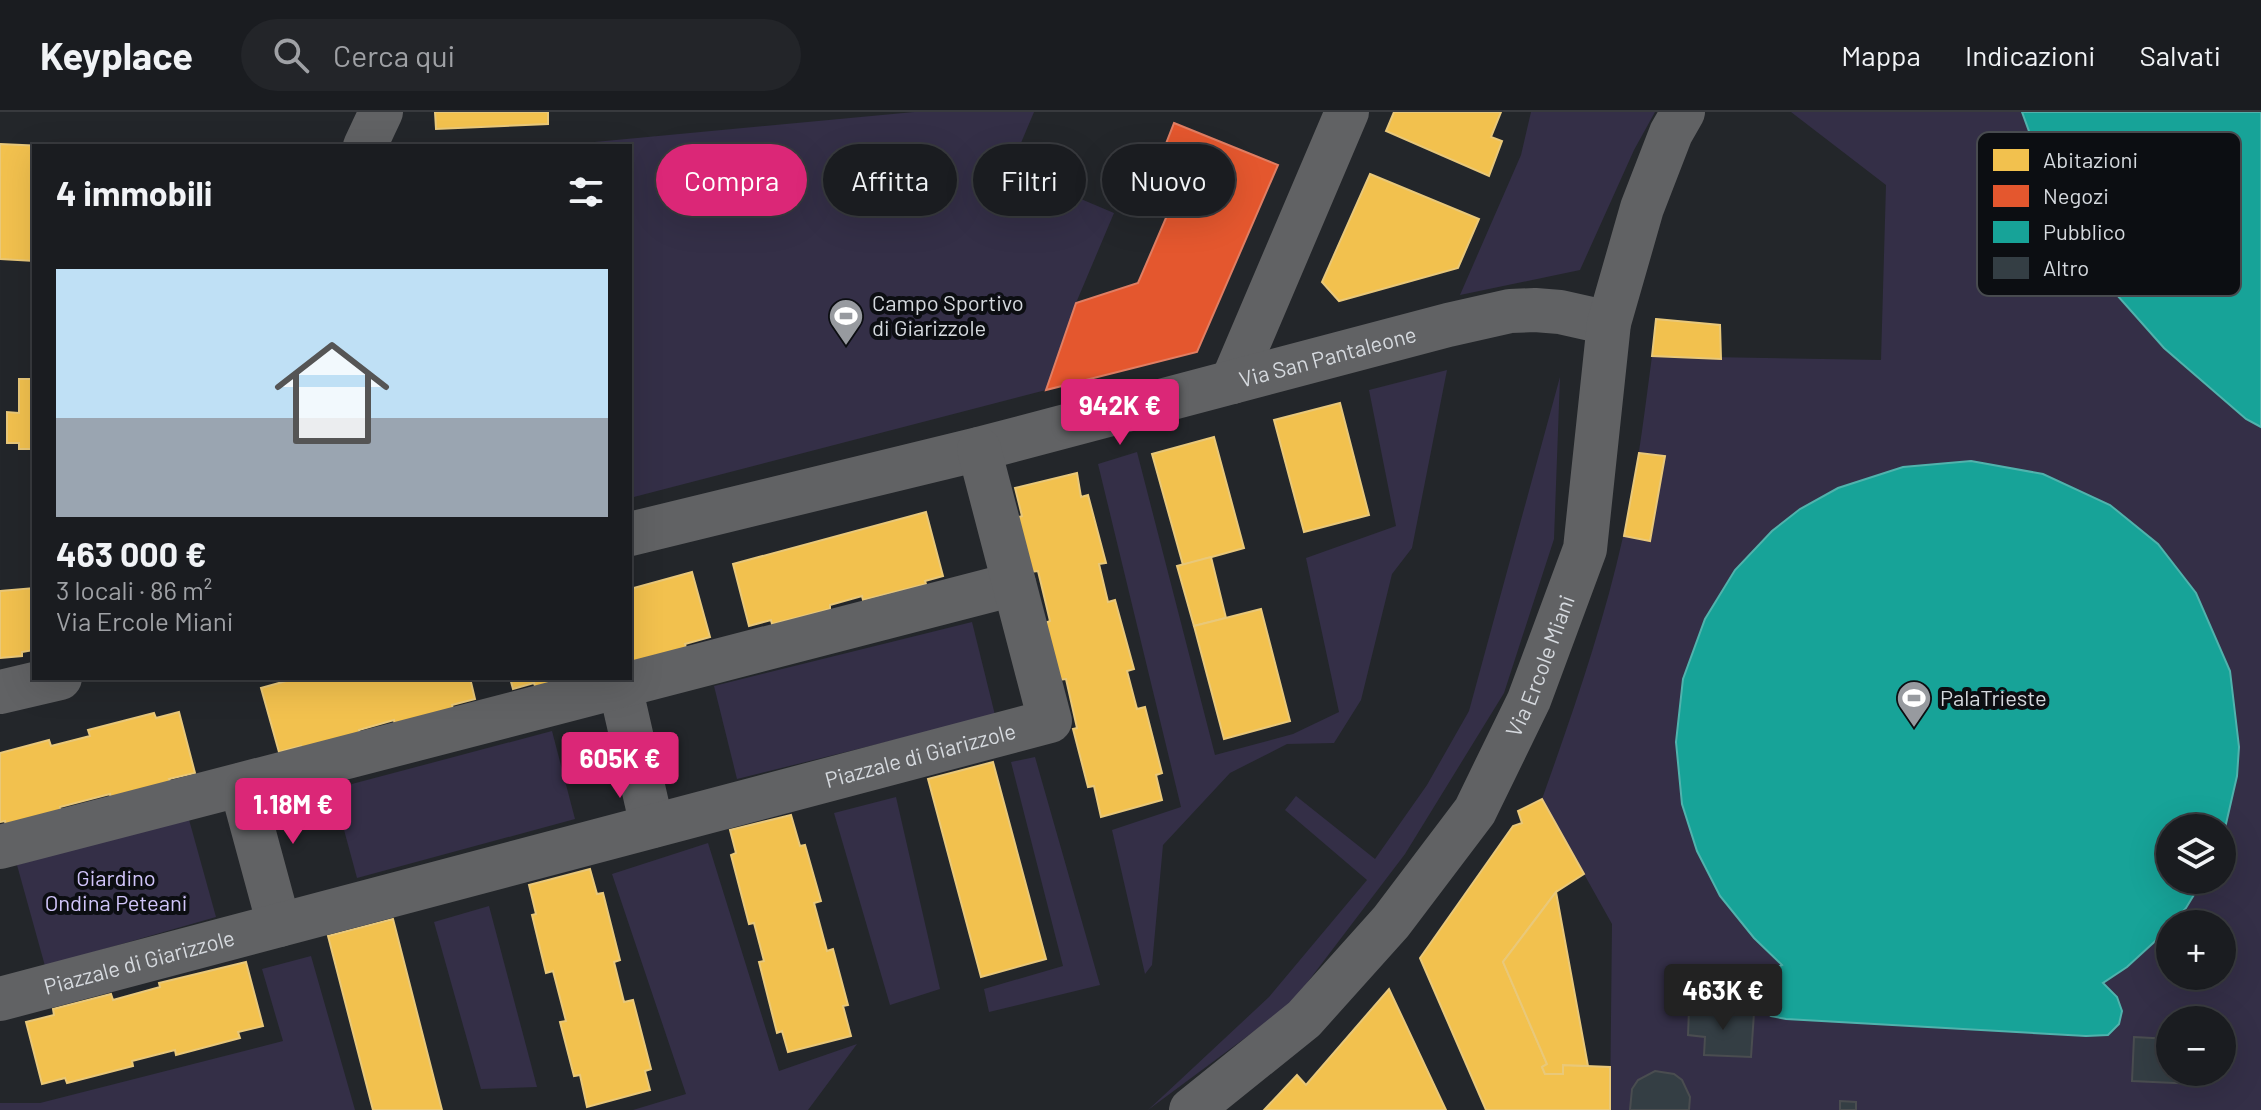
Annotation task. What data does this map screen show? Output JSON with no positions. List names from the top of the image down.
{
  "streets": {
    "street": ["Via San Pantaleone", "Via Ercole Miani", "Piazzale di Giarizzole"]
  },
  "crossings": [
    ["Via San Pantaleone", "Via Ercole Miani"],
    ["Via San Pantaleone", "Piazzale di Giarizzole"]
  ],
  "parks": ["Giardino Ondina Peteani"],
  "places": {
    "sports": ["Campo Sportivo di Giarizzole", "PalaTrieste"]
  },
  "legend": [
    "Abitazioni",
    "Negozi",
    "Pubblico",
    "Altro"
  ],
  "page": {
    "header": "Keyplace",
    "search": "Cerca qui",
    "nav": ["Mappa", "Indicazioni", "Salvati"],
    "chip": [
      "Compra",
      "Affitta",
      "Filtri",
      "Nuovo"
    ],
    "heading": "4 immobili",
    "list": [
      {
        "name": "463 000 €",
        "note": "3 locali · 86 m² · Via Ercole Miani"
      }
    ],
    "price": [
      "942K €",
      "605K €",
      "1.18M €",
      "463K €"
    ],
    "map_buttons": ["+", "−"]
  }
}
